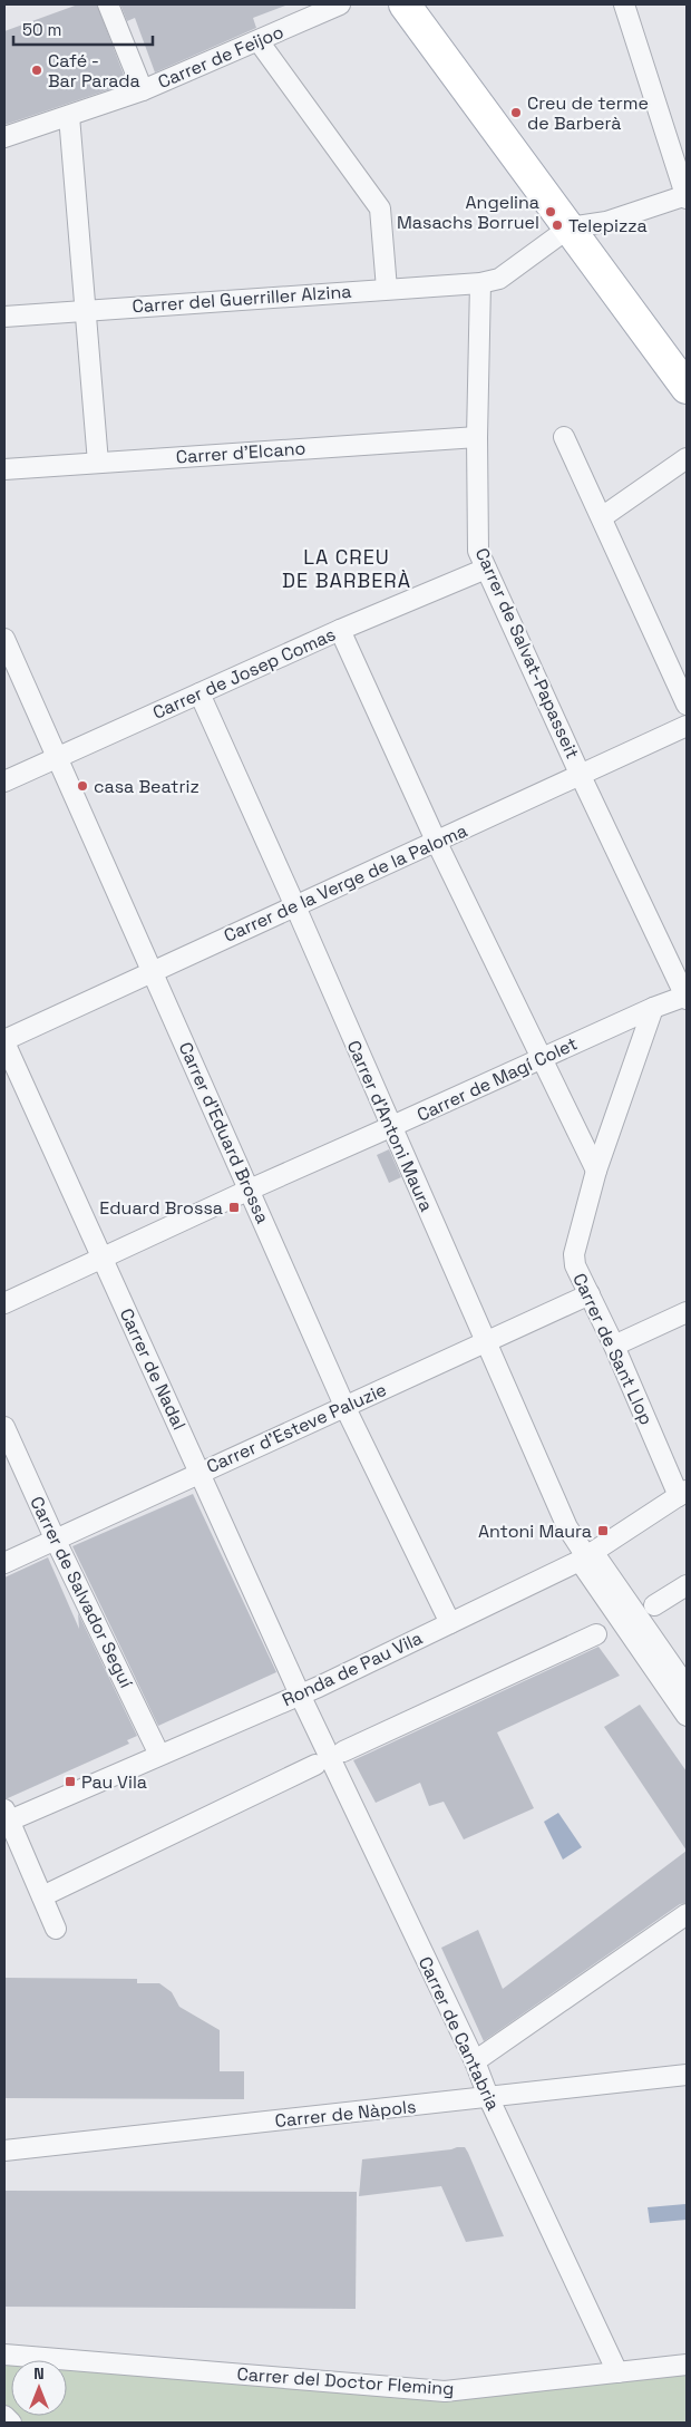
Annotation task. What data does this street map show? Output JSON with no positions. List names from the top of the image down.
{
  "streets": {
    "street": [
      "Carrer de Feijoo",
      "Carrer del Guerriller Alzina",
      "Carrer d'Elcano",
      "Carrer de Salvat-Papasseit",
      "Carrer de Josep Comas",
      "Carrer de la Verge de la Paloma",
      "Carrer de Magí Colet",
      "Carrer d'Antoni Maura",
      "Carrer d'Eduard Brossa",
      "Carrer de Sant Llop",
      "Carrer de Nadal",
      "Carrer d'Esteve Paluzie",
      "Carrer de Salvador Seguí",
      "Ronda de Pau Vila",
      "Carrer de Cantabria",
      "Carrer de Nàpols",
      "Carrer del Doctor Fleming"
    ]
  },
  "crossings": [
    ["Carrer del Guerriller Alzina", "Carrer de Salvat-Papasseit"],
    ["Carrer d'Elcano", "Carrer de Salvat-Papasseit"],
    ["Carrer de Salvat-Papasseit", "Carrer de Josep Comas"],
    ["Carrer de Salvat-Papasseit", "Carrer de la Verge de la Paloma"],
    ["Carrer de Salvat-Papasseit", "Carrer de Magí Colet"],
    ["Carrer de Josep Comas", "Carrer d'Antoni Maura"],
    ["Carrer de Josep Comas", "Carrer d'Eduard Brossa"],
    ["Carrer de la Verge de la Paloma", "Carrer d'Antoni Maura"],
    ["Carrer de la Verge de la Paloma", "Carrer d'Eduard Brossa"],
    ["Carrer de la Verge de la Paloma", "Carrer de Nadal"],
    ["Carrer de Magí Colet", "Carrer d'Antoni Maura"],
    ["Carrer de Magí Colet", "Carrer d'Eduard Brossa"],
    ["Carrer de Magí Colet", "Carrer de Sant Llop"],
    ["Carrer de Magí Colet", "Carrer de Nadal"],
    ["Carrer d'Antoni Maura", "Carrer d'Esteve Paluzie"],
    ["Carrer d'Antoni Maura", "Ronda de Pau Vila"],
    ["Carrer d'Eduard Brossa", "Carrer d'Esteve Paluzie"],
    ["Carrer d'Eduard Brossa", "Ronda de Pau Vila"],
    ["Carrer de Sant Llop", "Carrer d'Esteve Paluzie"],
    ["Carrer de Sant Llop", "Ronda de Pau Vila"],
    ["Carrer de Nadal", "Carrer d'Esteve Paluzie"],
    ["Carrer de Nadal", "Ronda de Pau Vila"],
    ["Carrer de Nadal", "Carrer de Cantabria"],
    ["Carrer d'Esteve Paluzie", "Carrer de Salvador Seguí"],
    ["Carrer de Salvador Seguí", "Ronda de Pau Vila"],
    ["Ronda de Pau Vila", "Carrer de Cantabria"],
    ["Carrer de Cantabria", "Carrer de Nàpols"],
    ["Carrer de Cantabria", "Carrer del Doctor Fleming"]
  ],
  "districts": ["LA CREU DE BARBERÀ"],
  "places": {
    "other": [
      "Café - Bar Parada",
      "Creu de terme de Barberà",
      "Angelina Masachs Borruel",
      "Telepizza",
      "casa Beatriz"
    ],
    "transit": ["Eduard Brossa", "Antoni Maura", "Pau Vila"]
  },
  "scale_bar": "50 m",
  "north": "top"
}
